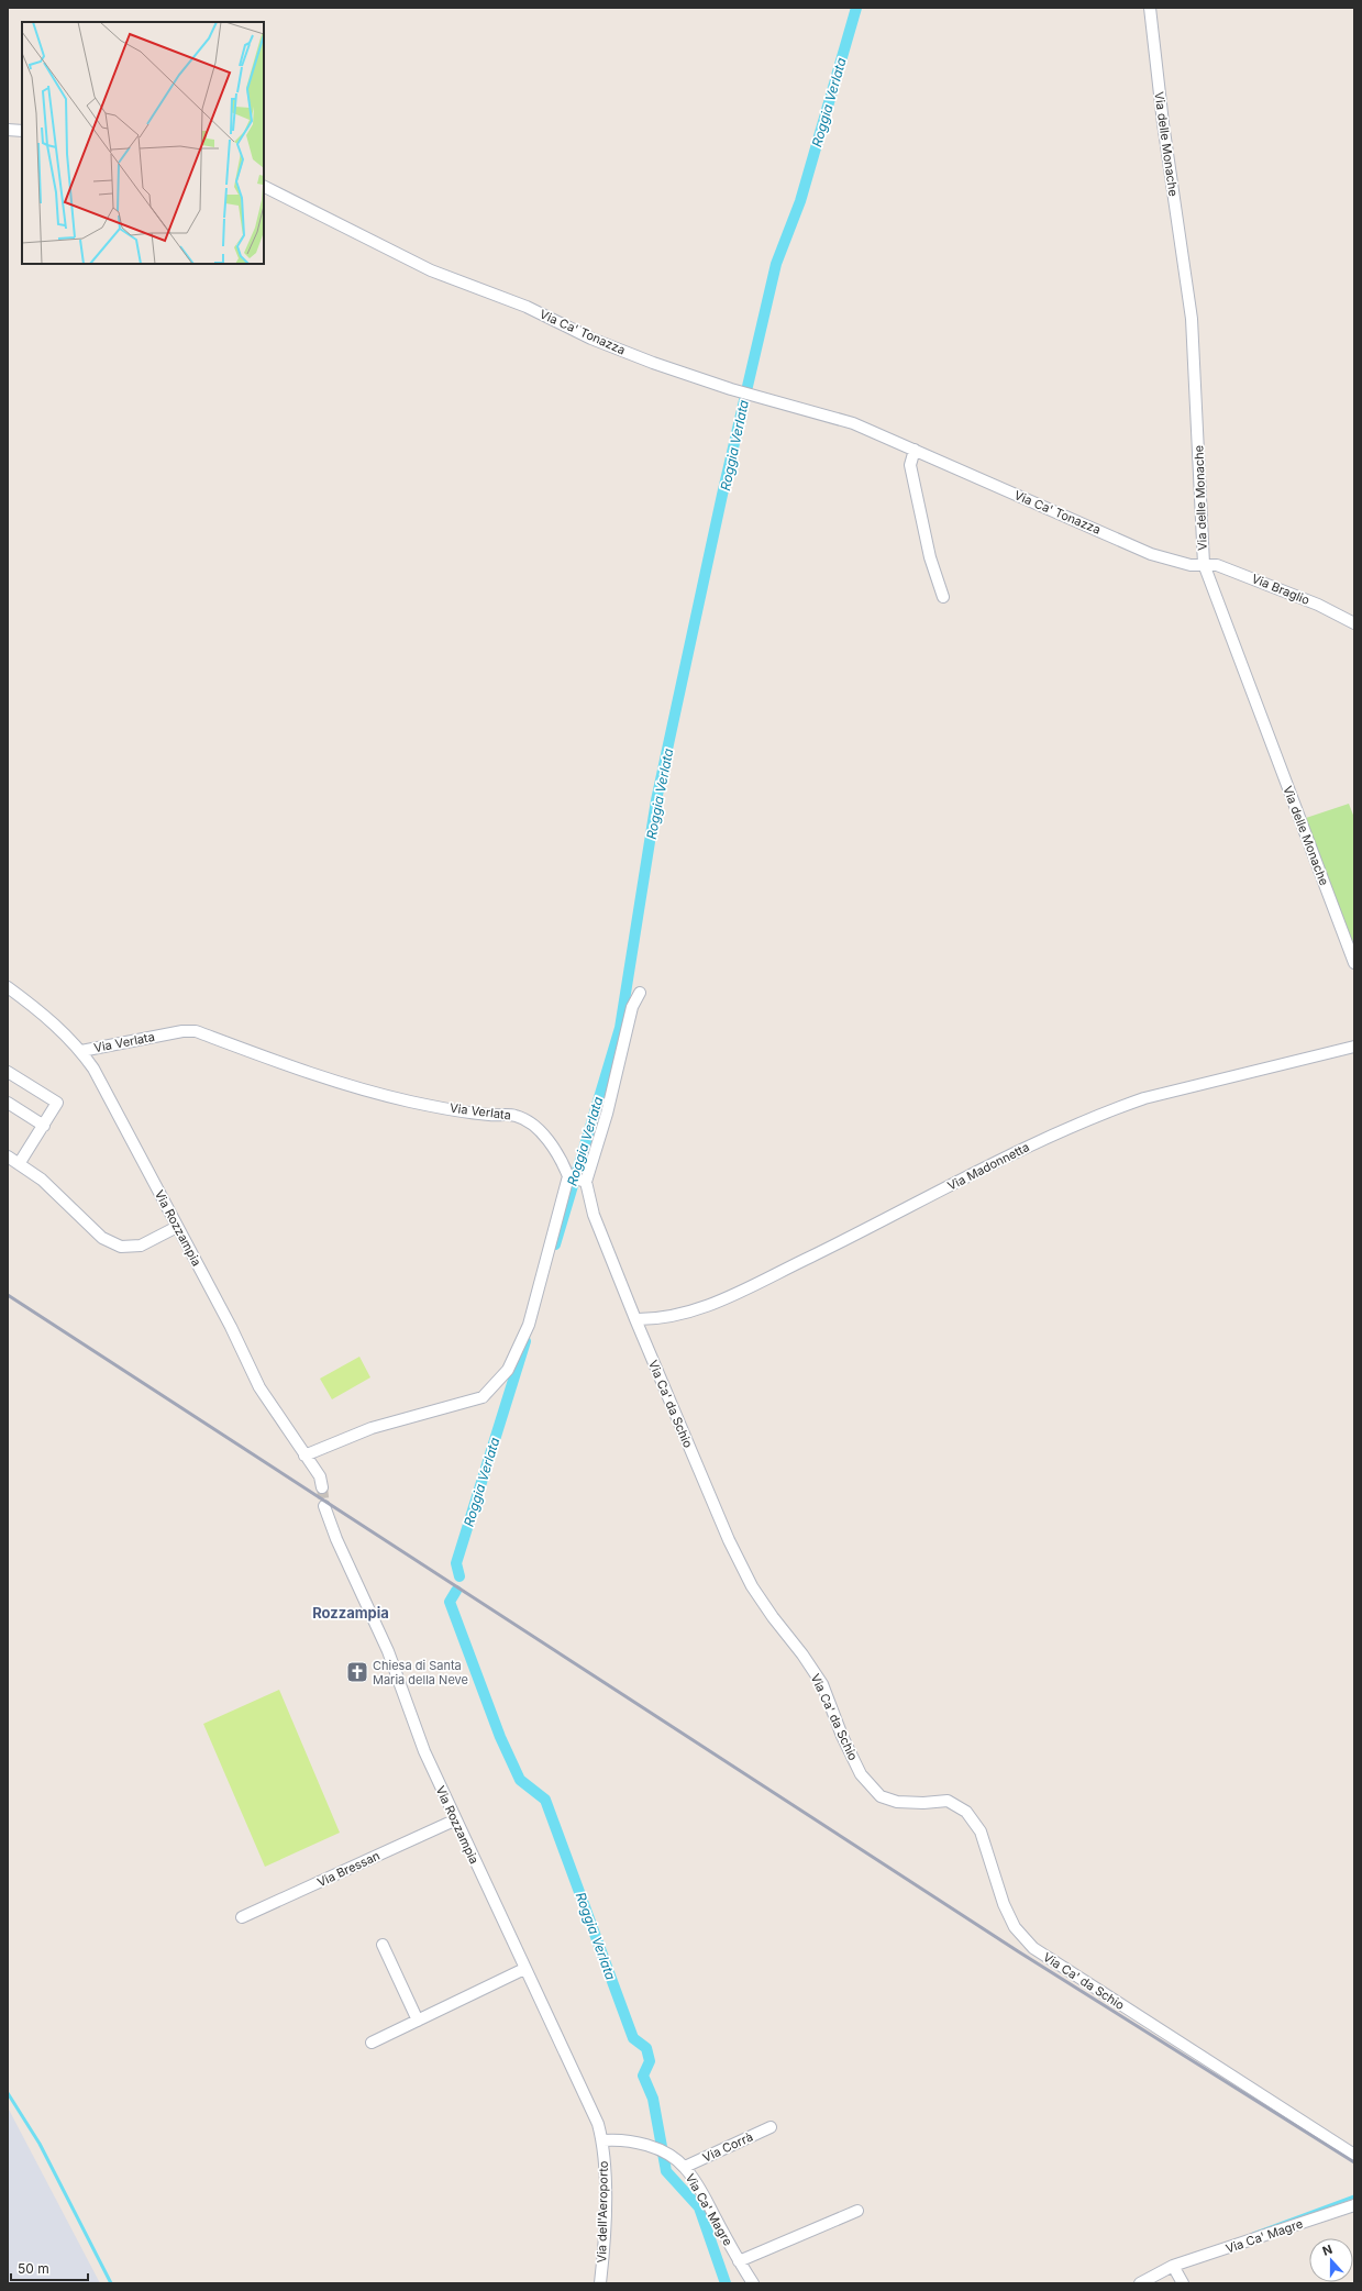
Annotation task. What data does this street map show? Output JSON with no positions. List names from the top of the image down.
{
  "streets": {
    "street": [
      "Via delle Monache",
      "Via Ca' Tonazza",
      "Via Braglio",
      "Via Verlata",
      "Via Madonnetta",
      "Via Rozzampia",
      "Via Ca' da Schio",
      "Via Bressan",
      "Via Corrà",
      "Via Ca' Magre",
      "Via dell'Aeroporto"
    ]
  },
  "crossings": [
    ["Via delle Monache", "Via Ca' Tonazza"],
    ["Via delle Monache", "Via Braglio"],
    ["Via Ca' Tonazza", "Via Braglio"],
    ["Via Verlata", "Via Rozzampia"],
    ["Via Verlata", "Via Ca' da Schio"],
    ["Via Madonnetta", "Via Ca' da Schio"],
    ["Via Rozzampia", "Via Bressan"],
    ["Via Rozzampia", "Via Ca' Magre"],
    ["Via Rozzampia", "Via dell'Aeroporto"],
    ["Via Corrà", "Via Ca' Magre"],
    ["Via Ca' Magre", "Via dell'Aeroporto"]
  ],
  "districts": ["Rozzampia"],
  "water": ["Roggia Verlata"],
  "places": {
    "church": ["Chiesa di Santa Maria della Neve"]
  },
  "scale_bar": "50 m",
  "north": "top"
}
